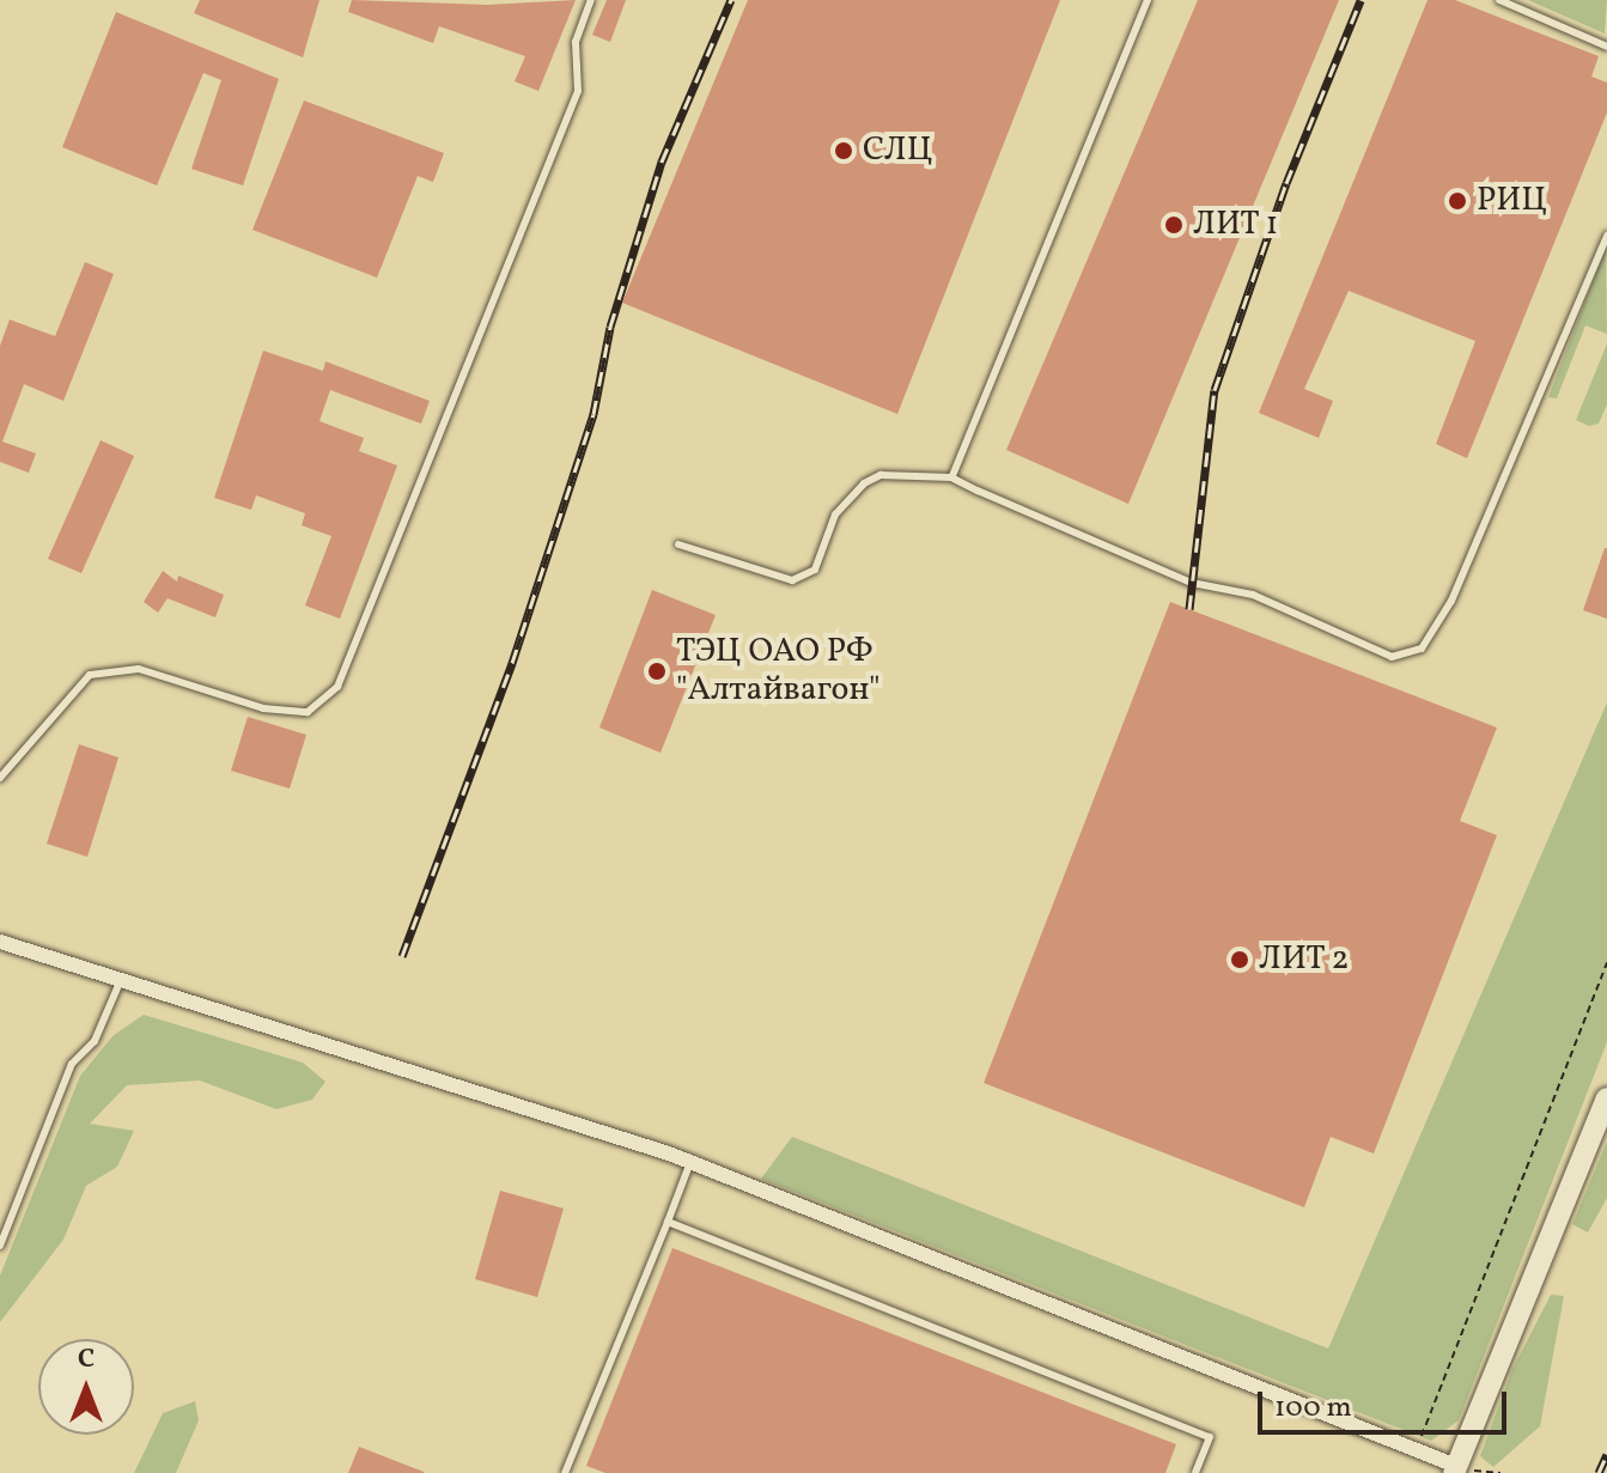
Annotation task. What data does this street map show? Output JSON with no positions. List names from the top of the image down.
{
  "places": [
    "СЛЦ",
    "РИЦ",
    "ЛИТ 1",
    "ТЭЦ ОАО РФ \"Алтайвагон\"",
    "ЛИТ 2"
  ],
  "scale_bar": "100 m",
  "north": "top"
}
